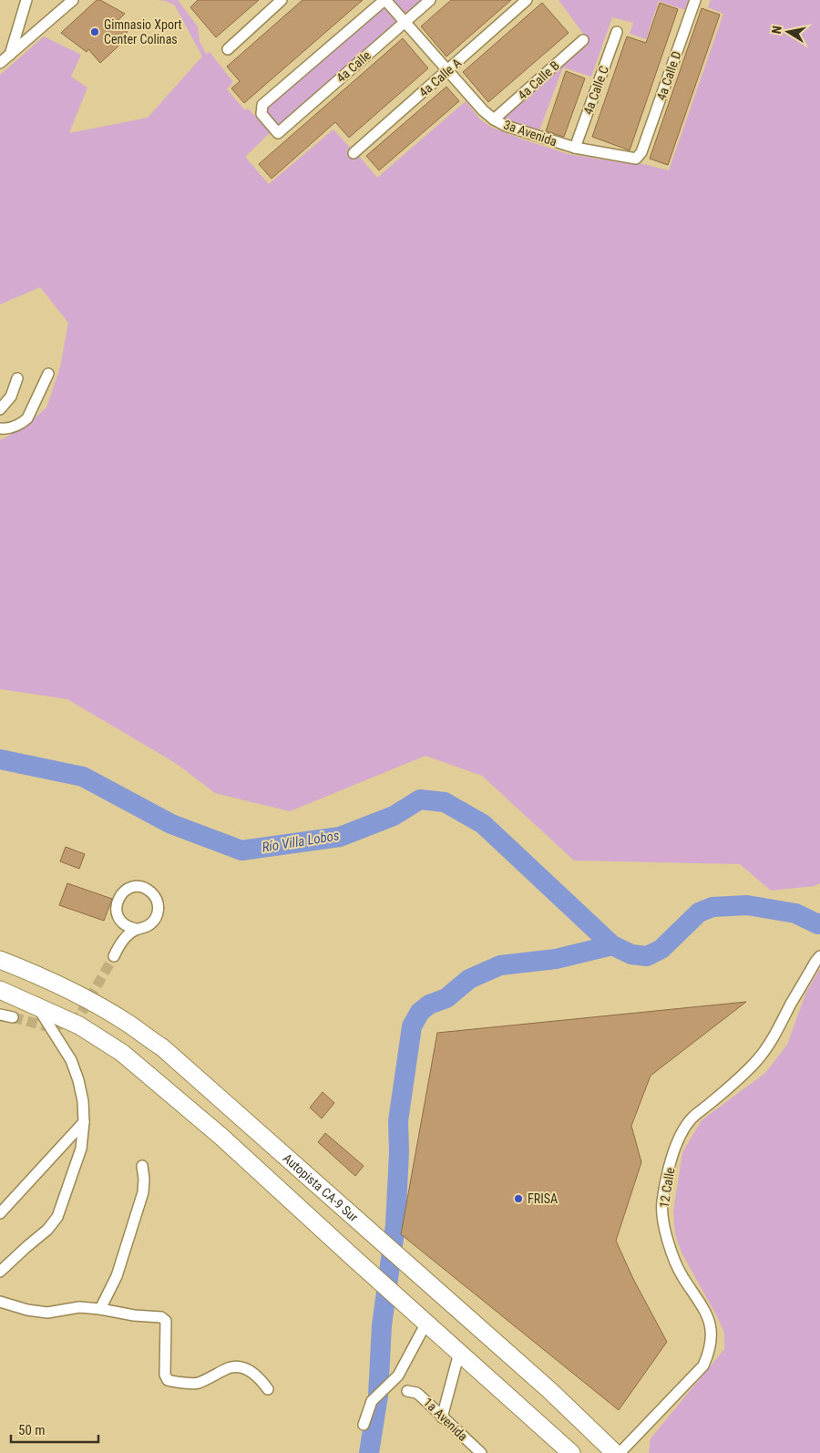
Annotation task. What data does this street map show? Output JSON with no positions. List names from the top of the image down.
{
  "streets": {
    "highway": ["Autopista CA-9 Sur"],
    "street": [
      "4a Calle",
      "4a Calle D",
      "4a Calle A",
      "4a Calle B",
      "4a Calle C",
      "3a Avenida",
      "12 Calle",
      "1a Avenida"
    ]
  },
  "crossings": [
    ["4a Calle", "3a Avenida"],
    ["4a Calle D", "3a Avenida"],
    ["4a Calle A", "3a Avenida"],
    ["4a Calle B", "3a Avenida"],
    ["4a Calle C", "3a Avenida"]
  ],
  "water": ["Río Villa Lobos"],
  "places": ["Gimnasio Xport Center Colinas", "FRISA"],
  "scale_bar": "50 m",
  "north": "left"
}
